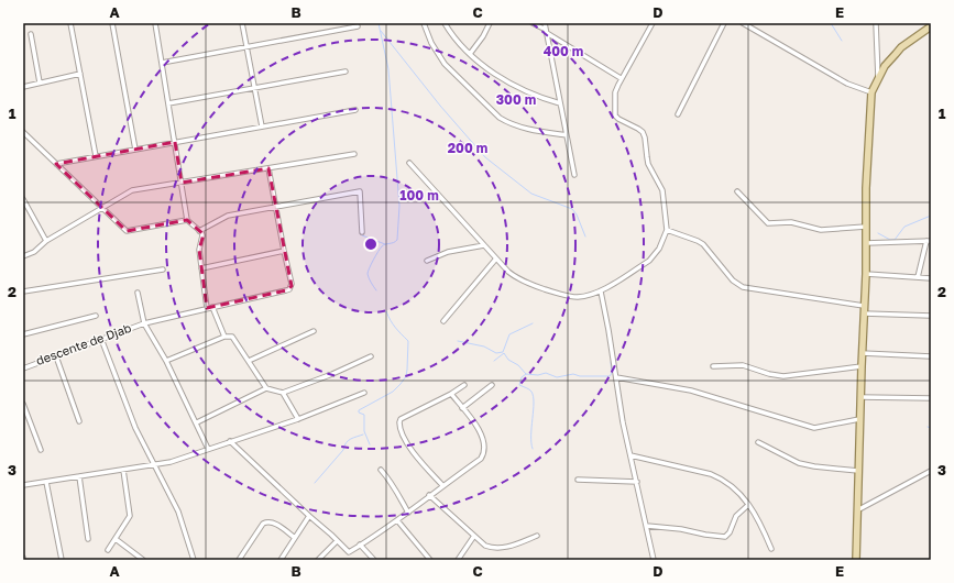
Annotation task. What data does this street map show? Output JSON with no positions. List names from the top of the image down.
{
  "streets": {
    "street": ["descente de Djab"]
  },
  "grid": {
    "columns": [
      "A",
      "B",
      "C",
      "D",
      "E"
    ],
    "rows": ["1", "2", "3"]
  },
  "rings": [
    "400 m",
    "300 m",
    "200 m",
    "100 m"
  ]
}
